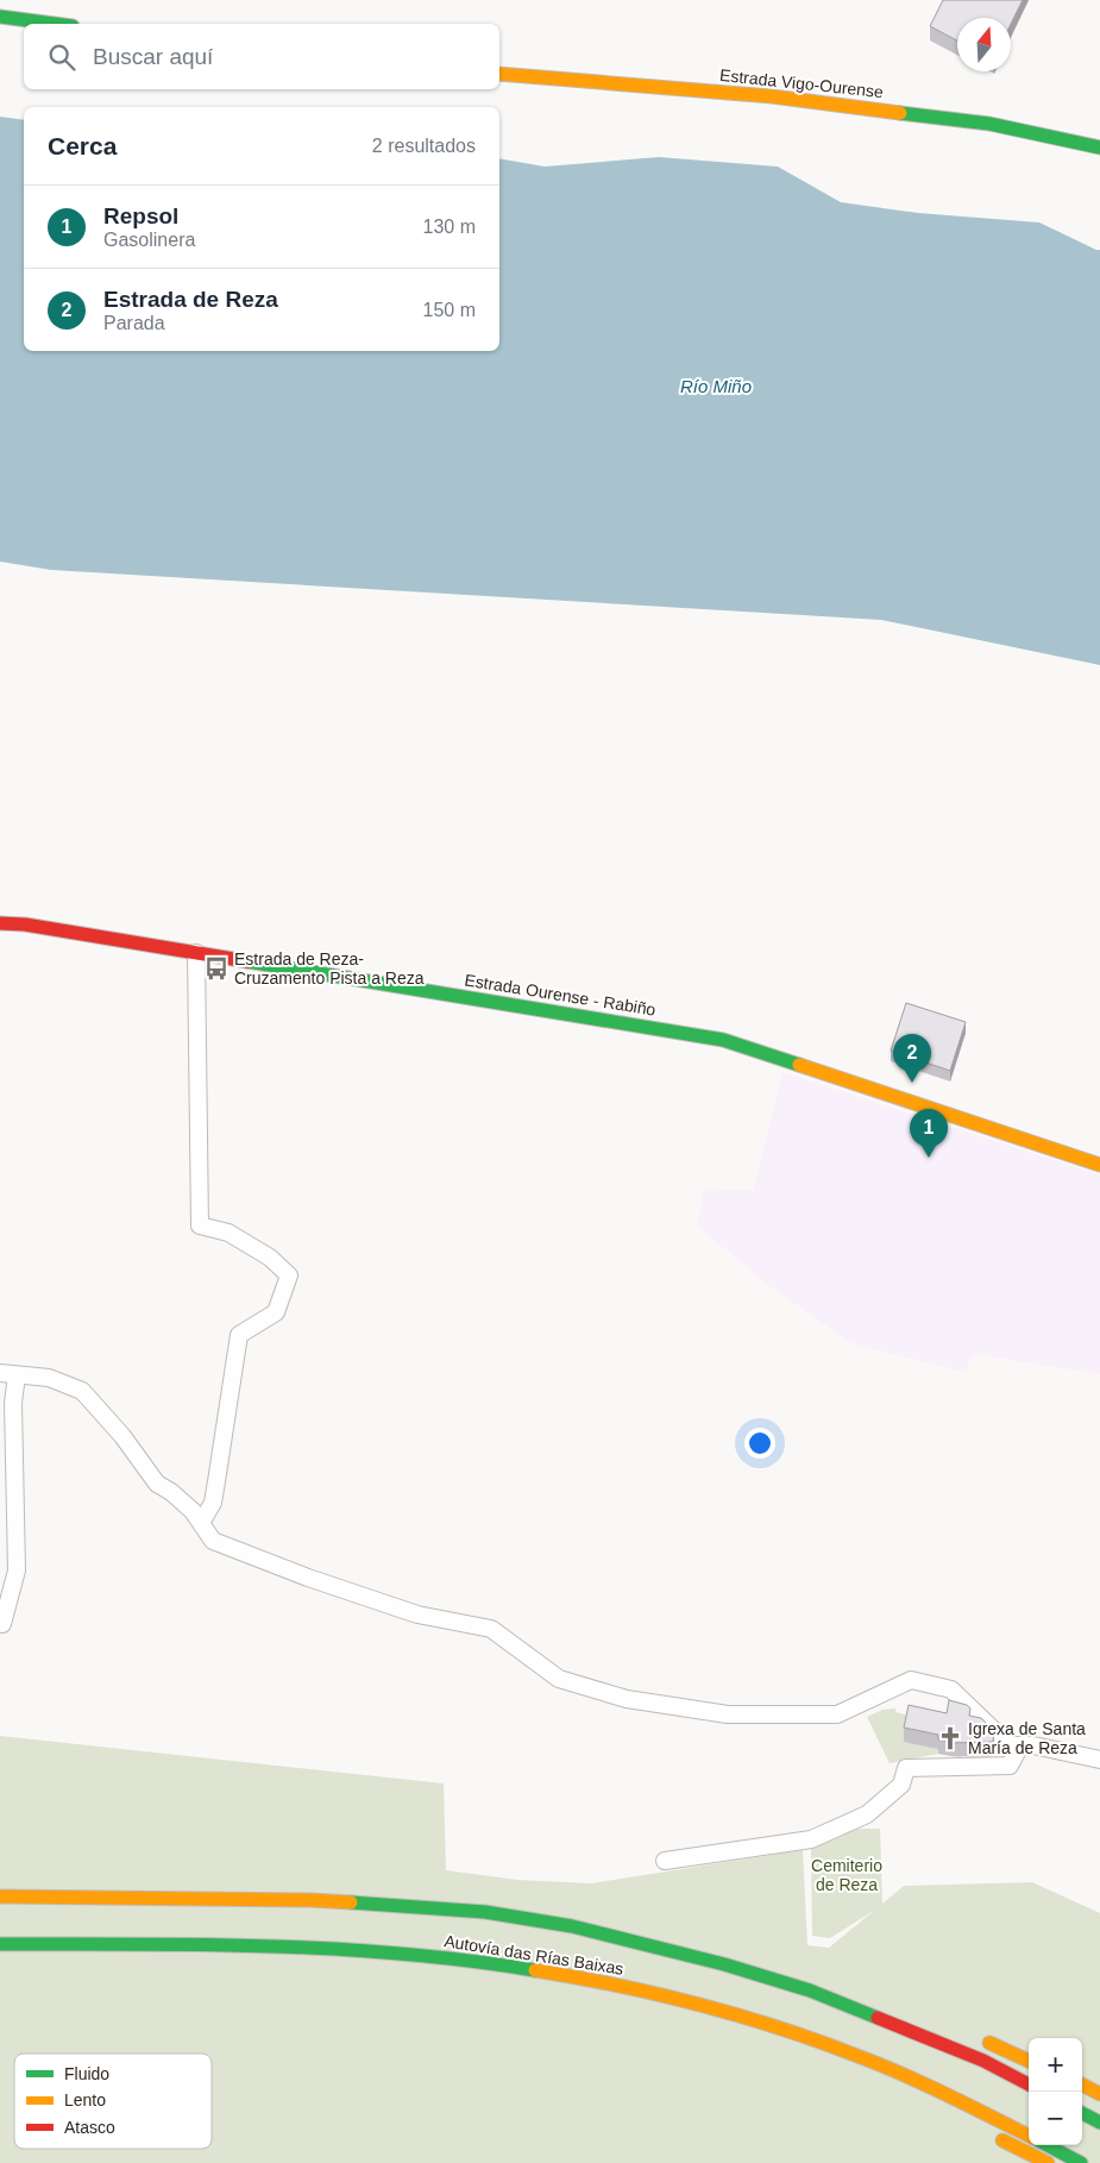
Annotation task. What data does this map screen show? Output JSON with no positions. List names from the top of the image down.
{
  "streets": {
    "main road": ["Estrada Vigo-Ourense", "Estrada Ourense - Rabiño", "Autovía das Rías Baixas"]
  },
  "water": ["Río Miño"],
  "parks": ["Cemiterio de Reza"],
  "places": {
    "bus stop": ["Estrada de Reza- Cruzamento Pista a Reza"],
    "church": ["Igrexa de Santa María de Reza"]
  },
  "legend": ["Fluido", "Lento", "Atasco"],
  "north": "top",
  "page": {
    "search": "Buscar aquí",
    "heading": ["Cerca", "2 resultados"],
    "list": [
      {
        "mark": "1",
        "name": "Repsol",
        "note": "Gasolinera",
        "value": "130 m"
      },
      {
        "mark": "2",
        "name": "Estrada de Reza",
        "note": "Parada",
        "value": "150 m"
      }
    ],
    "pins": ["2", "1"],
    "map_buttons": ["+", "−"]
  }
}
